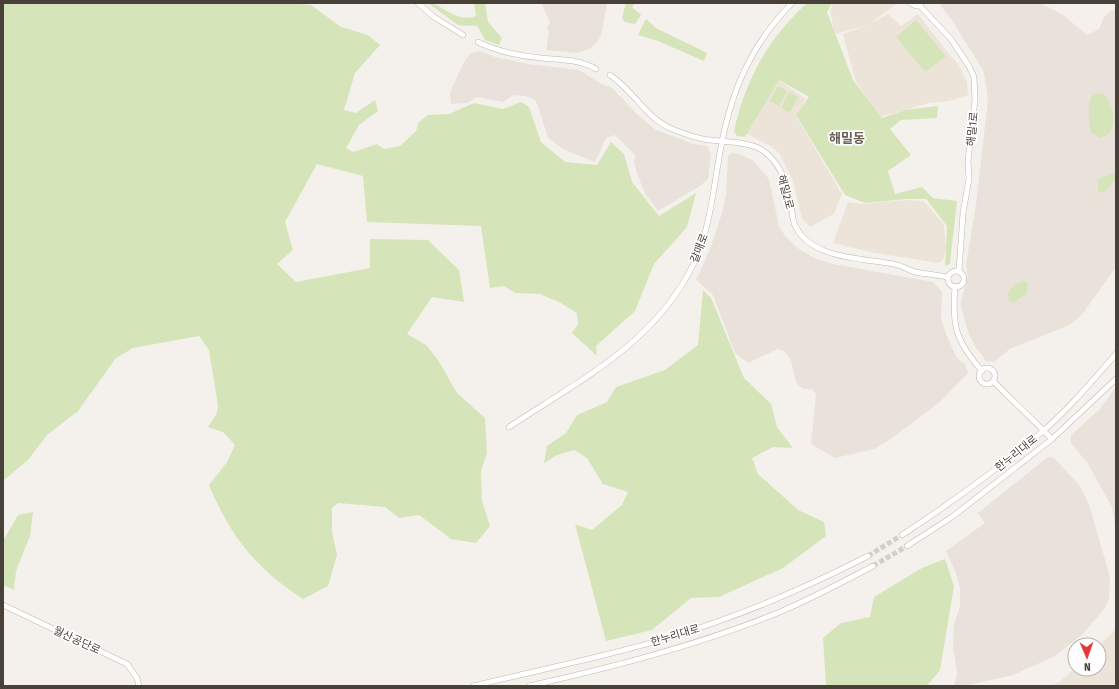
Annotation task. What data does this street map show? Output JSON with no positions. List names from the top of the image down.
{
  "streets": {
    "street": [
      "해밀1로",
      "해밀2로",
      "갈매로",
      "한누리대로",
      "월산공단로"
    ]
  },
  "crossings": [
    ["해밀1로", "해밀2로"],
    ["해밀2로", "갈매로"]
  ],
  "districts": ["해밀동"],
  "north": "bottom"
}
